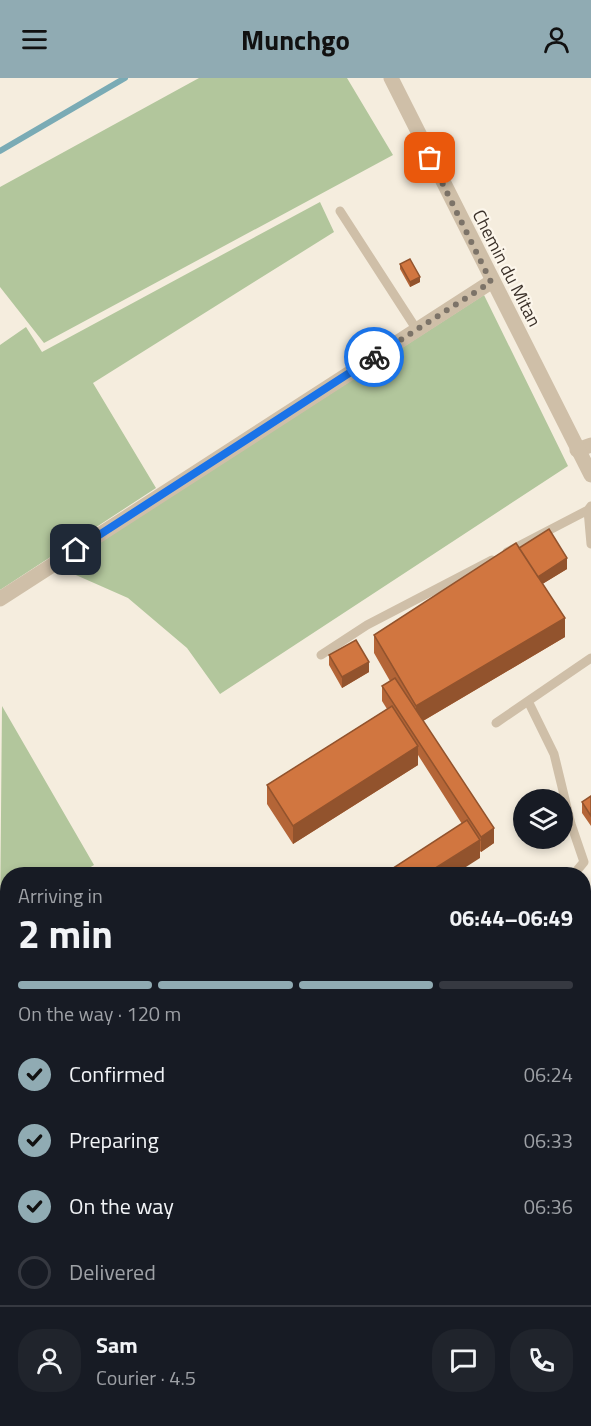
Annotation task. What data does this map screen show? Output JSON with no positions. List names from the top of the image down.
{
  "streets": {
    "street": ["Chemin du Mitan"]
  },
  "page": {
    "header": "Munchgo",
    "heading": ["2 min", "Arriving in", "06:44–06:49"],
    "panel": ["Sam", "Courier · 4.5"],
    "bar": "On the way · 120 m",
    "list": [
      ["Confirmed", "06:24"],
      ["Preparing", "06:33"],
      ["On the way", "06:36"],
      "Delivered"
    ]
  }
}
